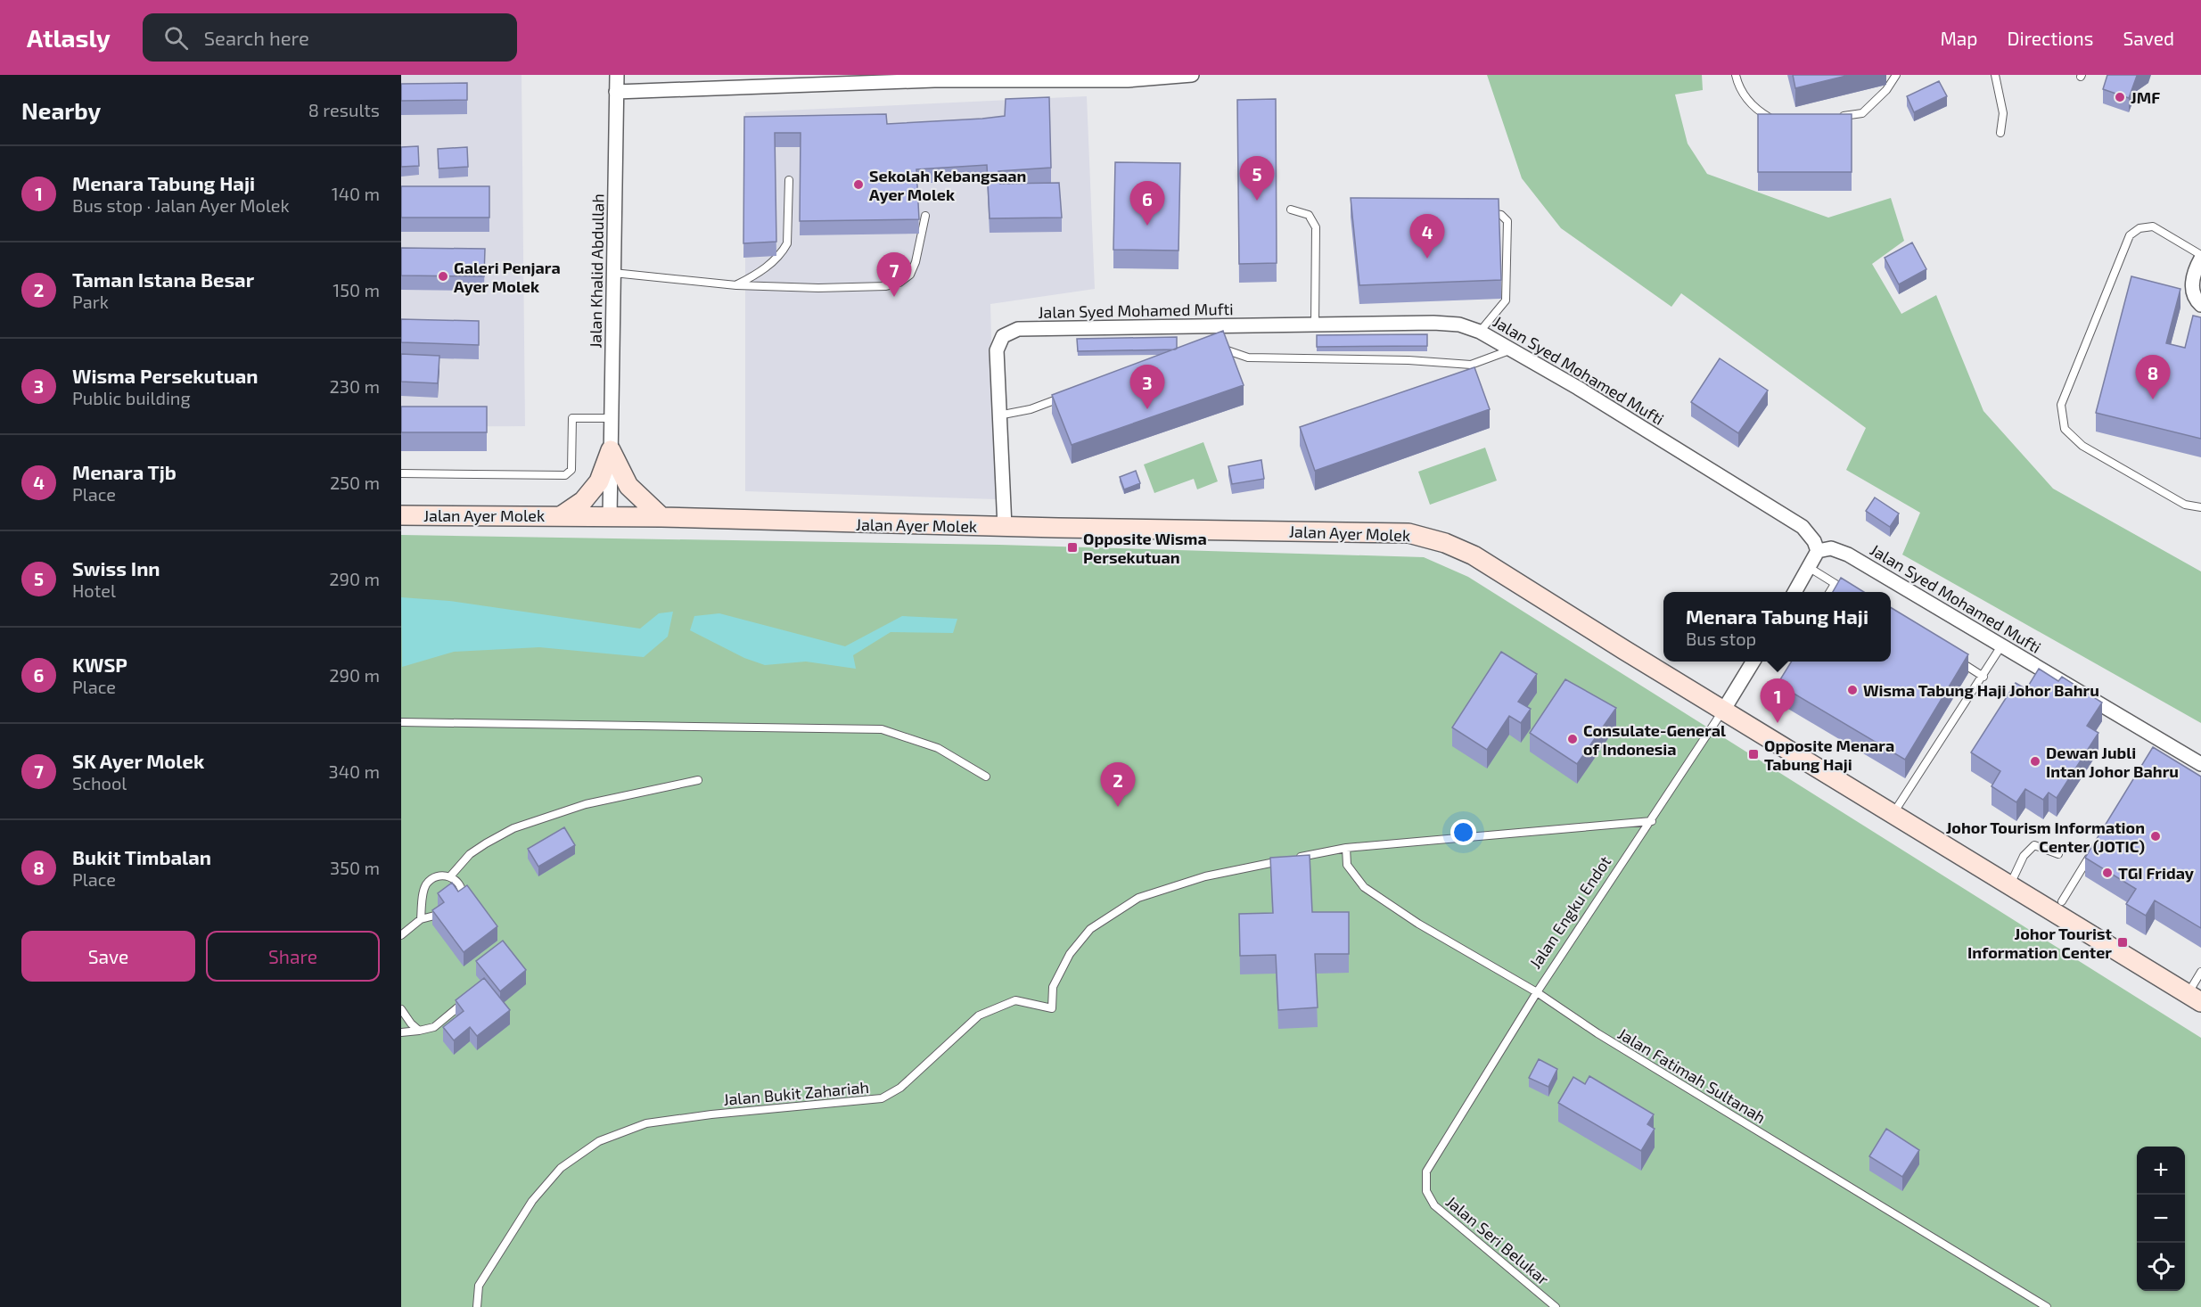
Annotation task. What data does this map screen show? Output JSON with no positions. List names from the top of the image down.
{
  "streets": {
    "main road": ["Jalan Ayer Molek"],
    "street": ["Jalan Khalid Abdullah", "Jalan Syed Mohamed Mufti", "Jalan Engku Endot"],
    "lane": ["Jalan Fatimah Sultanah", "Jalan Bukit Zahariah", "Jalan Seri Belukar"]
  },
  "crossings": [
    ["Jalan Khalid Abdullah", "Jalan Ayer Molek"],
    ["Jalan Syed Mohamed Mufti", "Jalan Ayer Molek"],
    ["Jalan Ayer Molek", "Jalan Engku Endot"],
    ["Jalan Engku Endot", "Jalan Fatimah Sultanah"],
    ["Jalan Engku Endot", "Jalan Seri Belukar"]
  ],
  "places": {
    "other": [
      "JMF",
      "Sekolah Kebangsaan Ayer Molek",
      "Galeri Penjara Ayer Molek",
      "Wisma Tabung Haji Johor Bahru",
      "Consulate-General of Indonesia",
      "Dewan Jubli Intan Johor Bahru",
      "Johor Tourism Information Center (JOTIC)",
      "TGI Friday"
    ],
    "transit": ["Opposite Wisma Persekutuan", "Opposite Menara Tabung Haji", "Johor Tourist Information Center"]
  },
  "page": {
    "header": "Atlasly",
    "search": "Search here",
    "nav": ["Map", "Directions", "Saved"],
    "heading": ["Nearby", "8 results"],
    "list": [
      {
        "mark": "1",
        "name": "Menara Tabung Haji",
        "note": "Bus stop · Jalan Ayer Molek",
        "value": "140 m"
      },
      {
        "mark": "2",
        "name": "Taman Istana Besar",
        "note": "Park",
        "value": "150 m"
      },
      {
        "mark": "3",
        "name": "Wisma Persekutuan",
        "note": "Public building",
        "value": "230 m"
      },
      {
        "mark": "4",
        "name": "Menara Tjb",
        "note": "Place",
        "value": "250 m"
      },
      {
        "mark": "5",
        "name": "Swiss Inn",
        "note": "Hotel",
        "value": "290 m"
      },
      {
        "mark": "6",
        "name": "KWSP",
        "note": "Place",
        "value": "290 m"
      },
      {
        "mark": "7",
        "name": "SK Ayer Molek",
        "note": "School",
        "value": "340 m"
      },
      {
        "mark": "8",
        "name": "Bukit Timbalan",
        "note": "Place",
        "value": "350 m"
      }
    ],
    "pins": [
      "5",
      "6",
      "4",
      "7",
      "8",
      "3",
      "1",
      "2"
    ],
    "popup": ["Menara Tabung Haji", "Bus stop"],
    "buttons": ["Save", "Share"],
    "map_buttons": ["+", "−"]
  }
}
